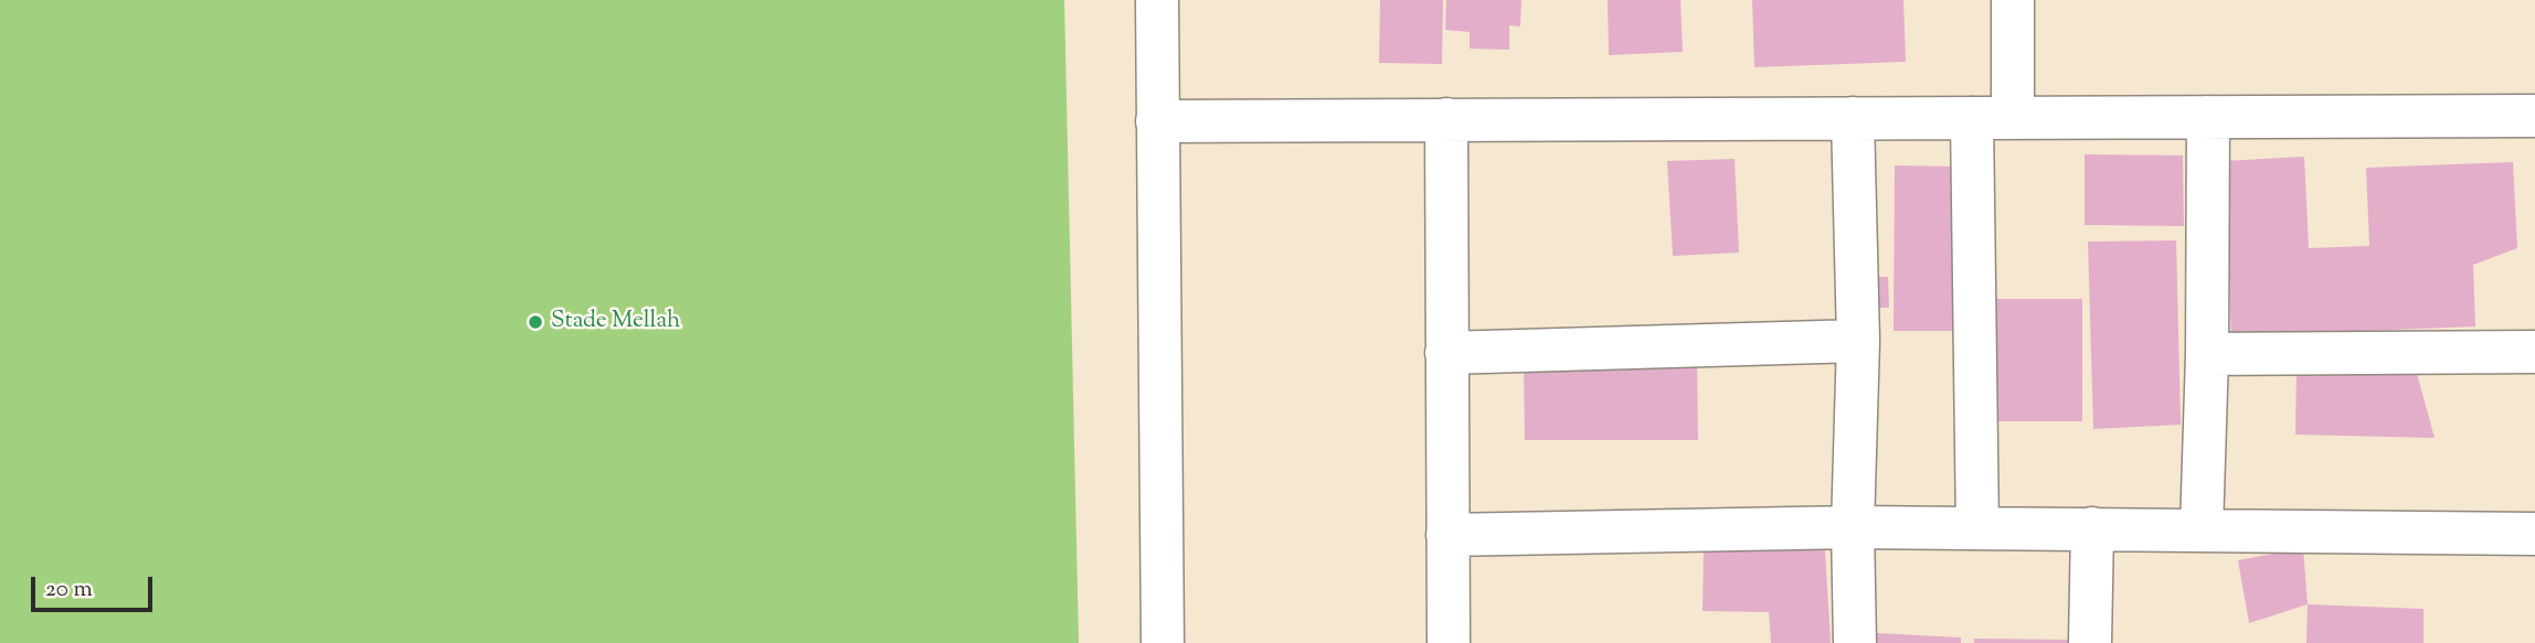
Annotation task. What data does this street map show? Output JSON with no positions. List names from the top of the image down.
{
  "places": ["Stade Mellah"],
  "scale_bar": "20 m"
}
